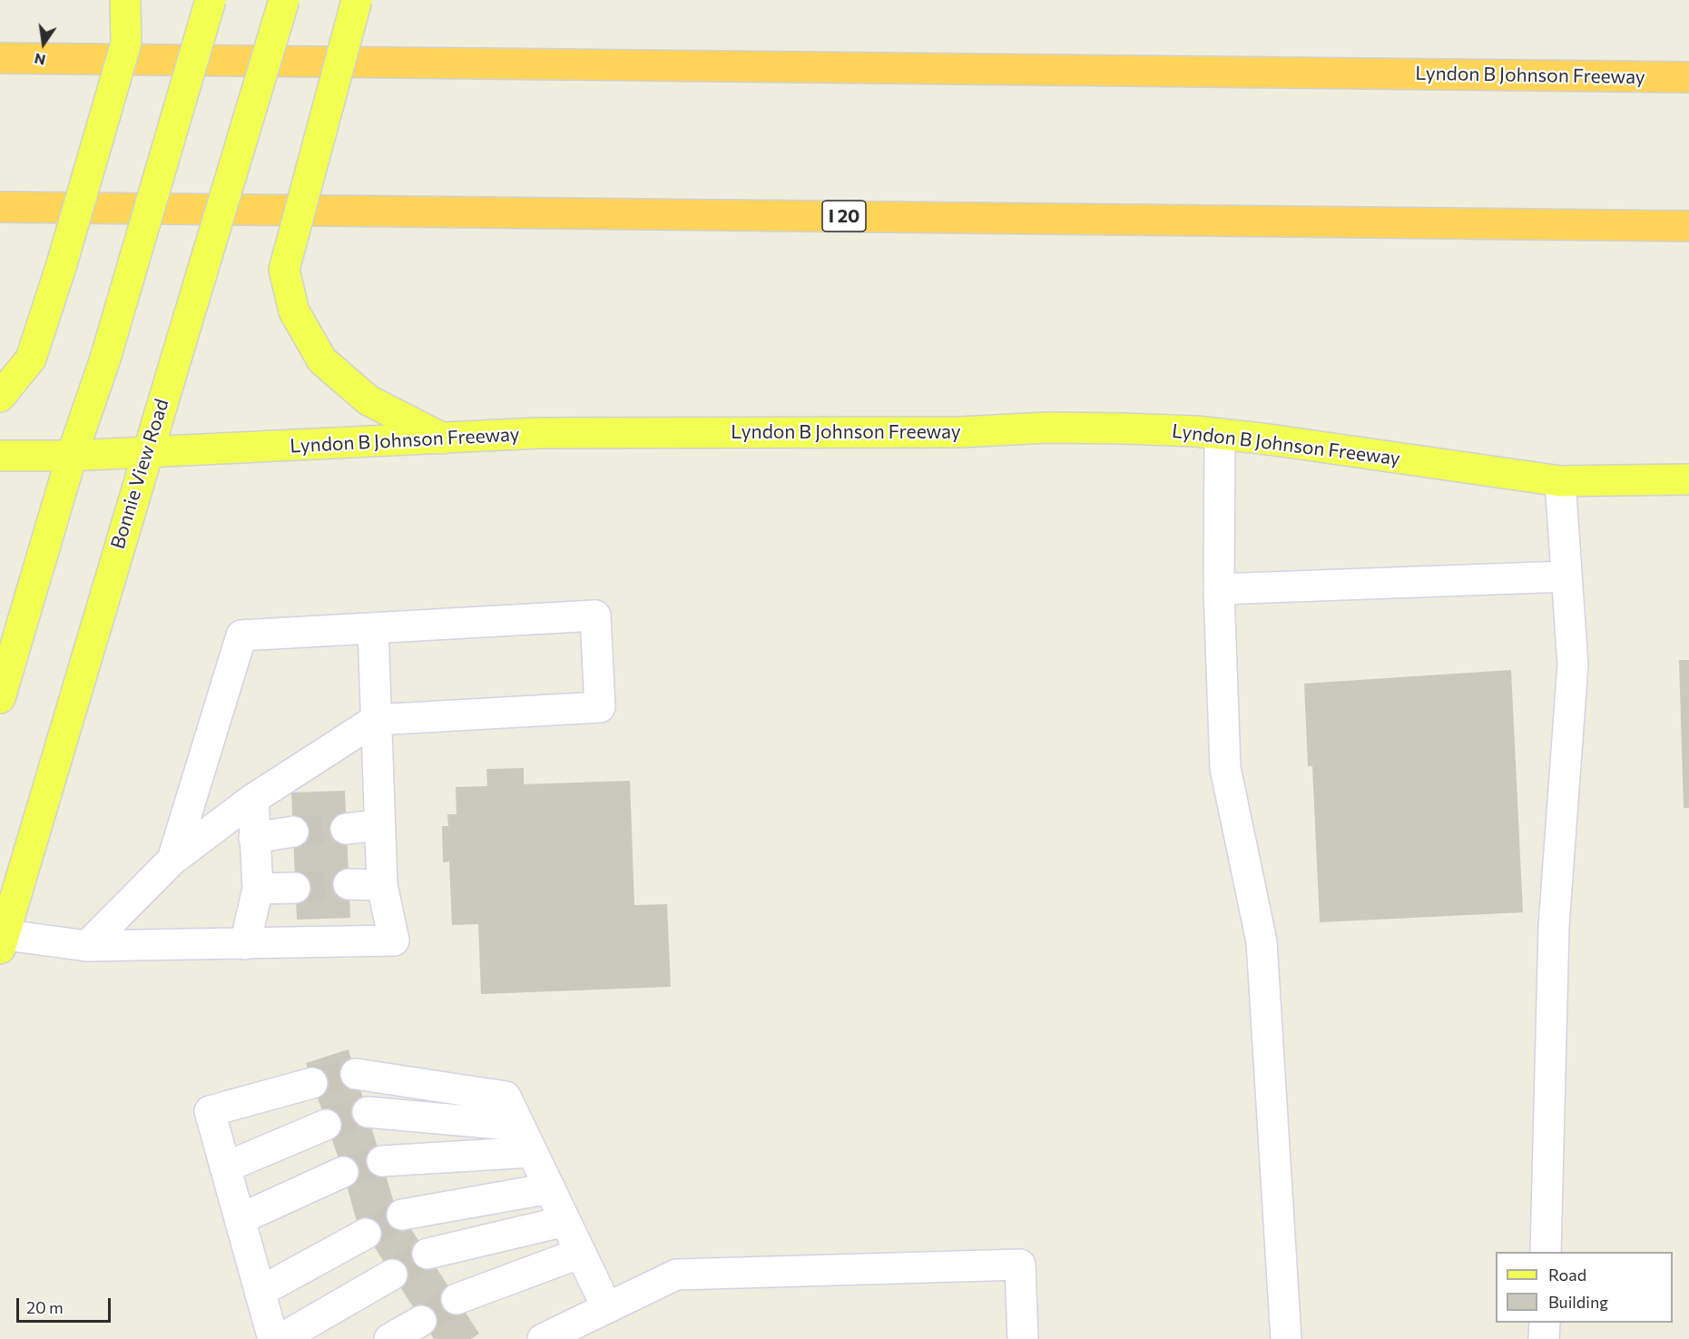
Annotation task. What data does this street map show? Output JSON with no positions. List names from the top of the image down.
{
  "streets": {
    "highway": ["Lyndon B Johnson Freeway", "I 20"],
    "main road": ["Bonnie View Road"]
  },
  "crossings": [
    ["Lyndon B Johnson Freeway", "Bonnie View Road"]
  ],
  "legend": ["Road", "Building"],
  "scale_bar": "20 m",
  "north": "bottom"
}
